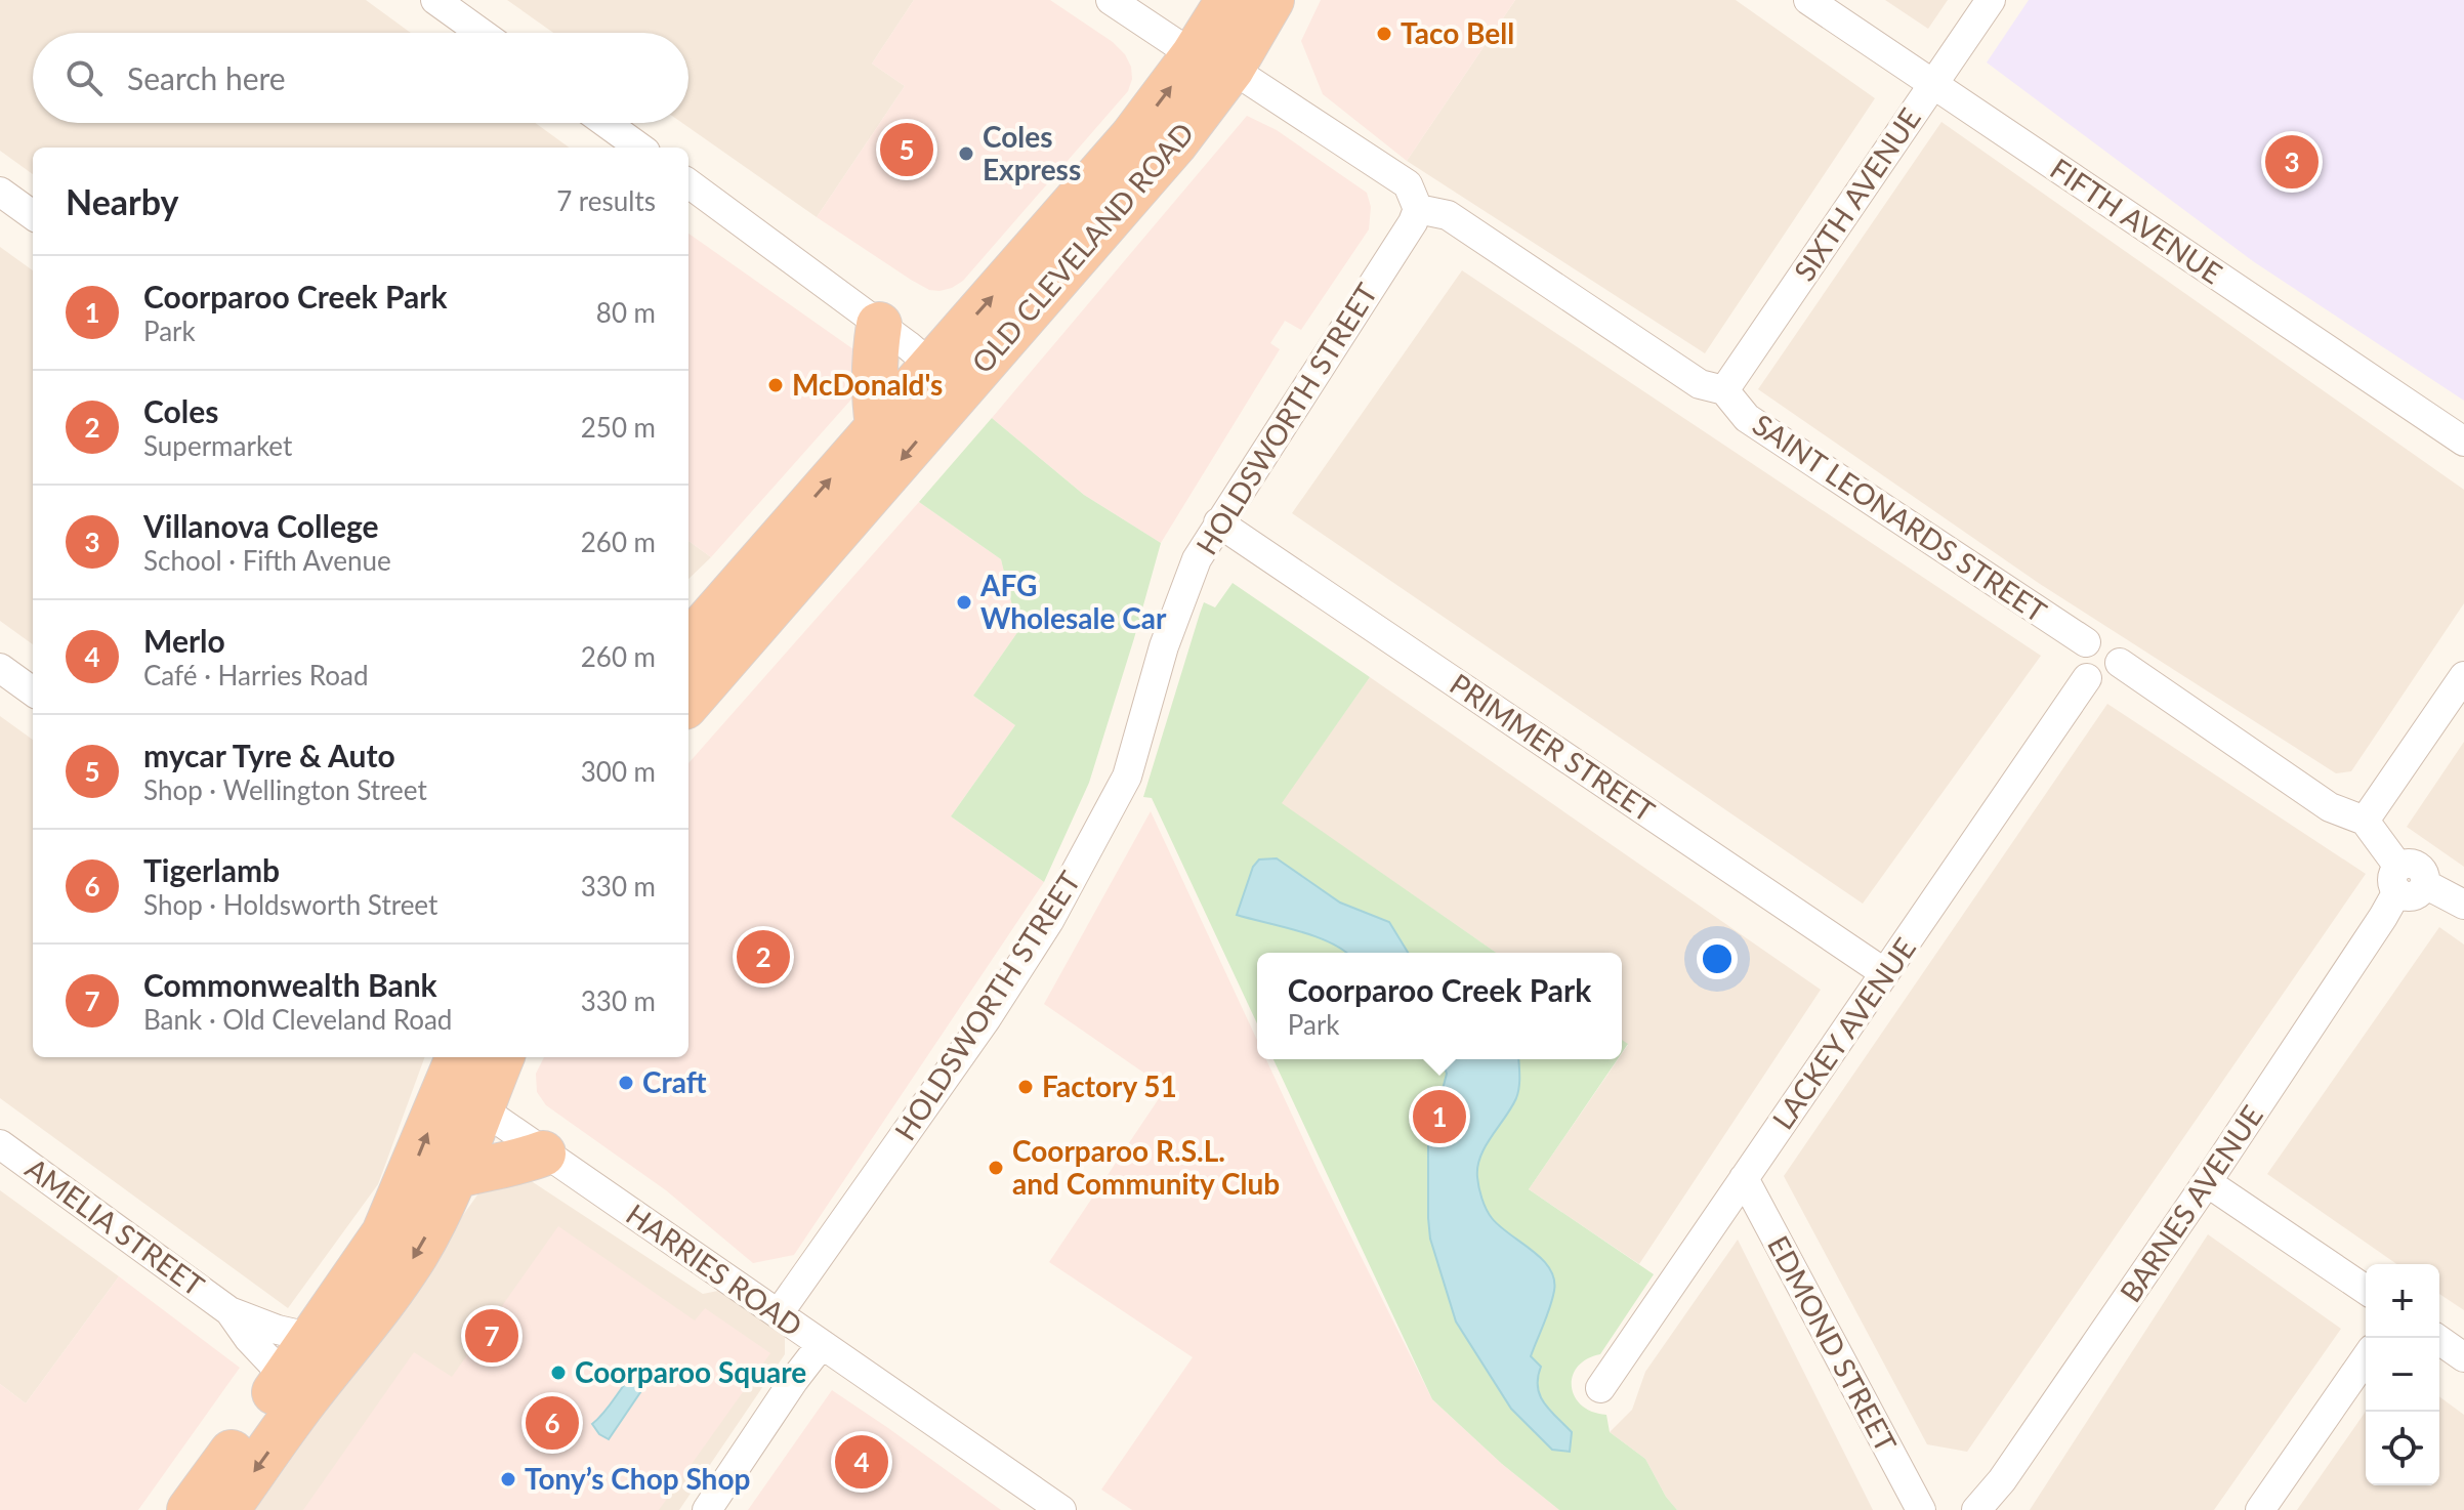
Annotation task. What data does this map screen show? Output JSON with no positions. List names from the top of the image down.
{
  "streets": {
    "highway": ["OLD CLEVELAND ROAD"],
    "street": [
      "SIXTH AVENUE",
      "FIFTH AVENUE",
      "HOLDSWORTH STREET",
      "SAINT LEONARDS STREET",
      "PRIMMER STREET",
      "LACKEY AVENUE",
      "BARNES AVENUE",
      "AMELIA STREET",
      "HARRIES ROAD",
      "EDMOND STREET"
    ]
  },
  "crossings": [
    ["SIXTH AVENUE", "FIFTH AVENUE"],
    ["SIXTH AVENUE", "SAINT LEONARDS STREET"],
    ["HOLDSWORTH STREET", "SAINT LEONARDS STREET"],
    ["HOLDSWORTH STREET", "PRIMMER STREET"],
    ["HOLDSWORTH STREET", "HARRIES ROAD"],
    ["SAINT LEONARDS STREET", "LACKEY AVENUE"],
    ["PRIMMER STREET", "LACKEY AVENUE"],
    ["LACKEY AVENUE", "EDMOND STREET"]
  ],
  "places": [
    "Taco Bell",
    "Coles Express",
    "McDonald's",
    "AFG Wholesale Car",
    "Craft",
    "Factory 51",
    "Coorparoo R.S.L. and Community Club",
    "Coorparoo Square",
    "Tony’s Chop Shop"
  ],
  "page": {
    "search": "Search here",
    "pins": [
      "5",
      "3",
      "2",
      "1",
      "7",
      "6",
      "4"
    ],
    "heading": ["Nearby", "7 results"],
    "list": [
      {
        "mark": "1",
        "name": "Coorparoo Creek Park",
        "note": "Park",
        "value": "80 m"
      },
      {
        "mark": "2",
        "name": "Coles",
        "note": "Supermarket",
        "value": "250 m"
      },
      {
        "mark": "3",
        "name": "Villanova College",
        "note": "School · Fifth Avenue",
        "value": "260 m"
      },
      {
        "mark": "4",
        "name": "Merlo",
        "note": "Café · Harries Road",
        "value": "260 m"
      },
      {
        "mark": "5",
        "name": "mycar Tyre & Auto",
        "note": "Shop · Wellington Street",
        "value": "300 m"
      },
      {
        "mark": "6",
        "name": "Tigerlamb",
        "note": "Shop · Holdsworth Street",
        "value": "330 m"
      },
      {
        "mark": "7",
        "name": "Commonwealth Bank",
        "note": "Bank · Old Cleveland Road",
        "value": "330 m"
      }
    ],
    "popup": ["Coorparoo Creek Park", "Park"],
    "map_buttons": ["+", "−"]
  }
}
